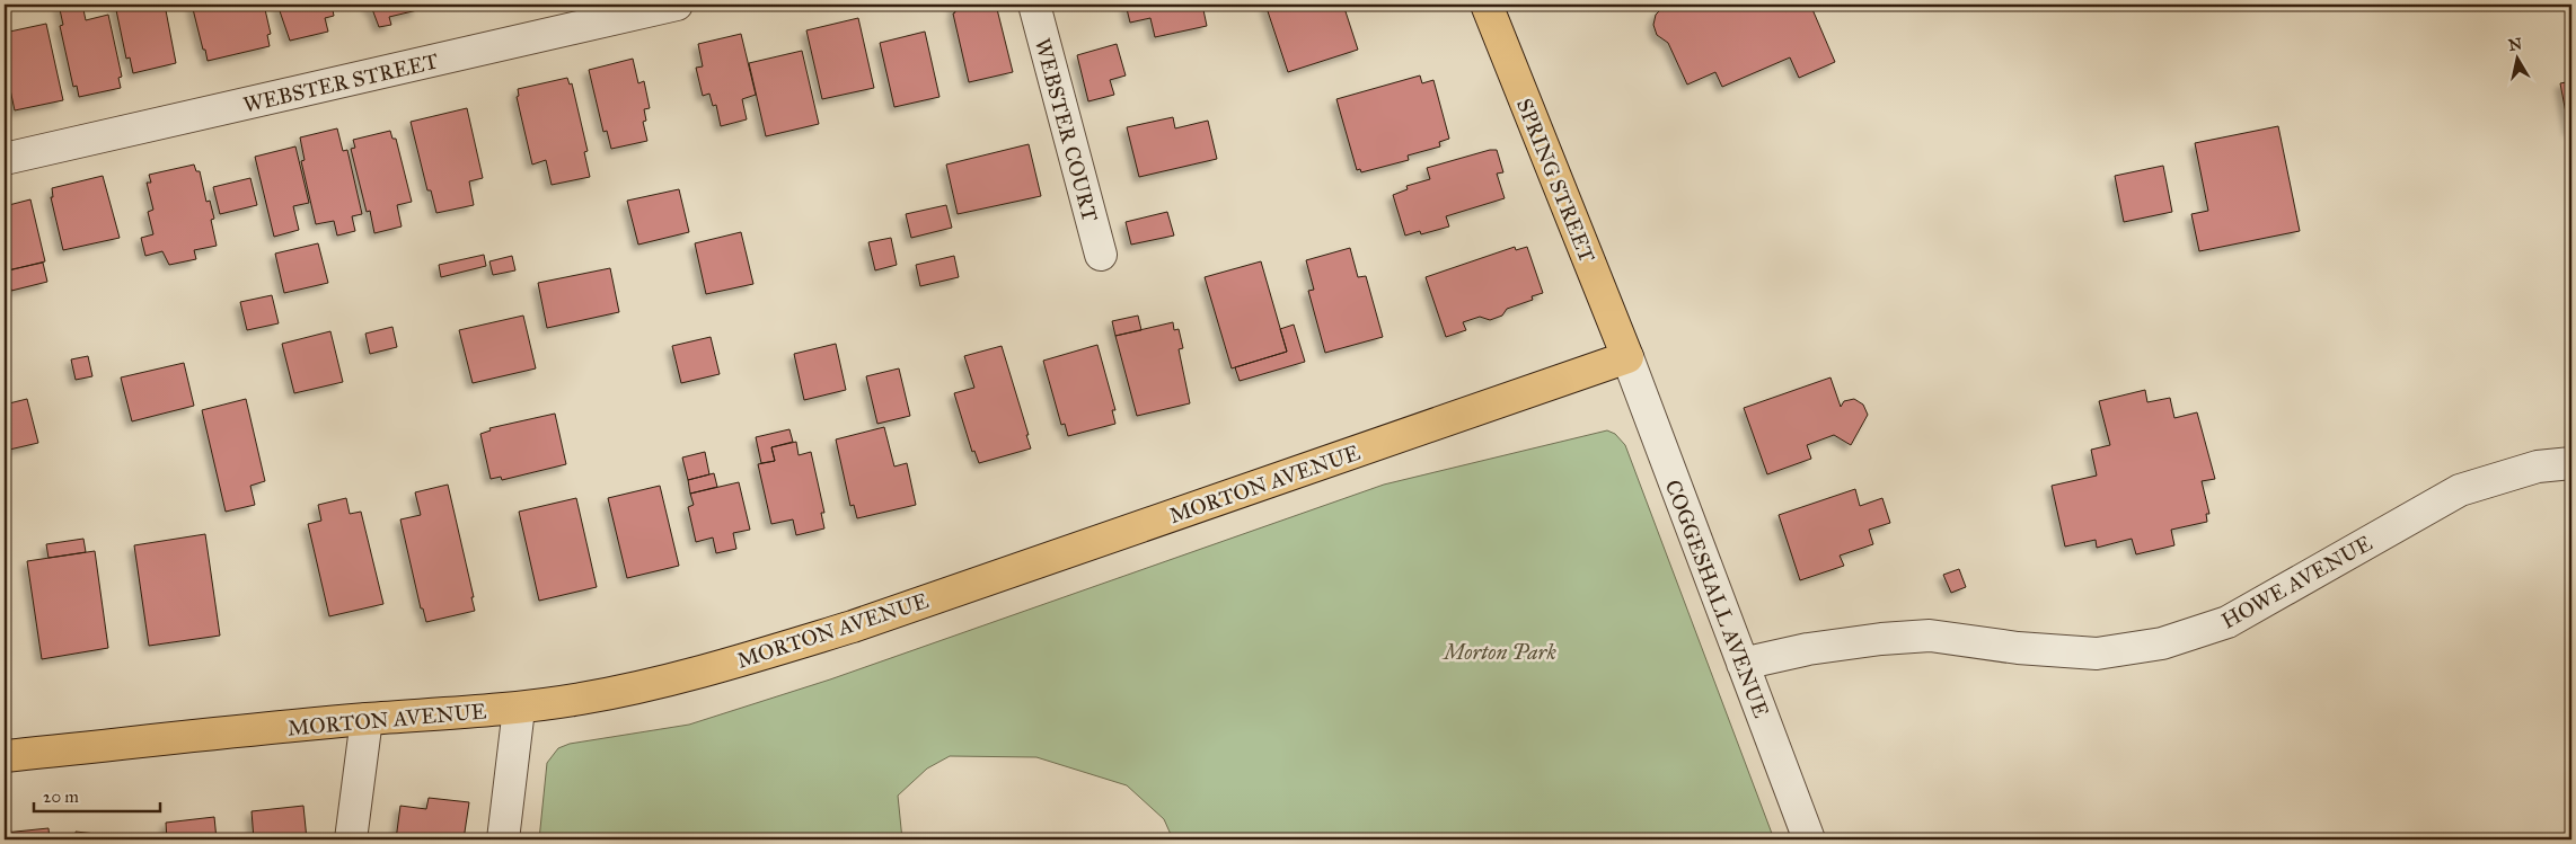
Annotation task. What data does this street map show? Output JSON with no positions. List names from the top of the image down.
{
  "streets": {
    "main road": ["SPRING STREET", "MORTON AVENUE"],
    "street": [
      "WEBSTER STREET",
      "WEBSTER COURT",
      "HOWE AVENUE",
      "COGGESHALL AVENUE"
    ]
  },
  "crossings": [
    ["SPRING STREET", "MORTON AVENUE"],
    ["SPRING STREET", "COGGESHALL AVENUE"],
    ["MORTON AVENUE", "COGGESHALL AVENUE"],
    ["HOWE AVENUE", "COGGESHALL AVENUE"]
  ],
  "parks": ["Morton Park"],
  "scale_bar": "20 m",
  "north": "top"
}
